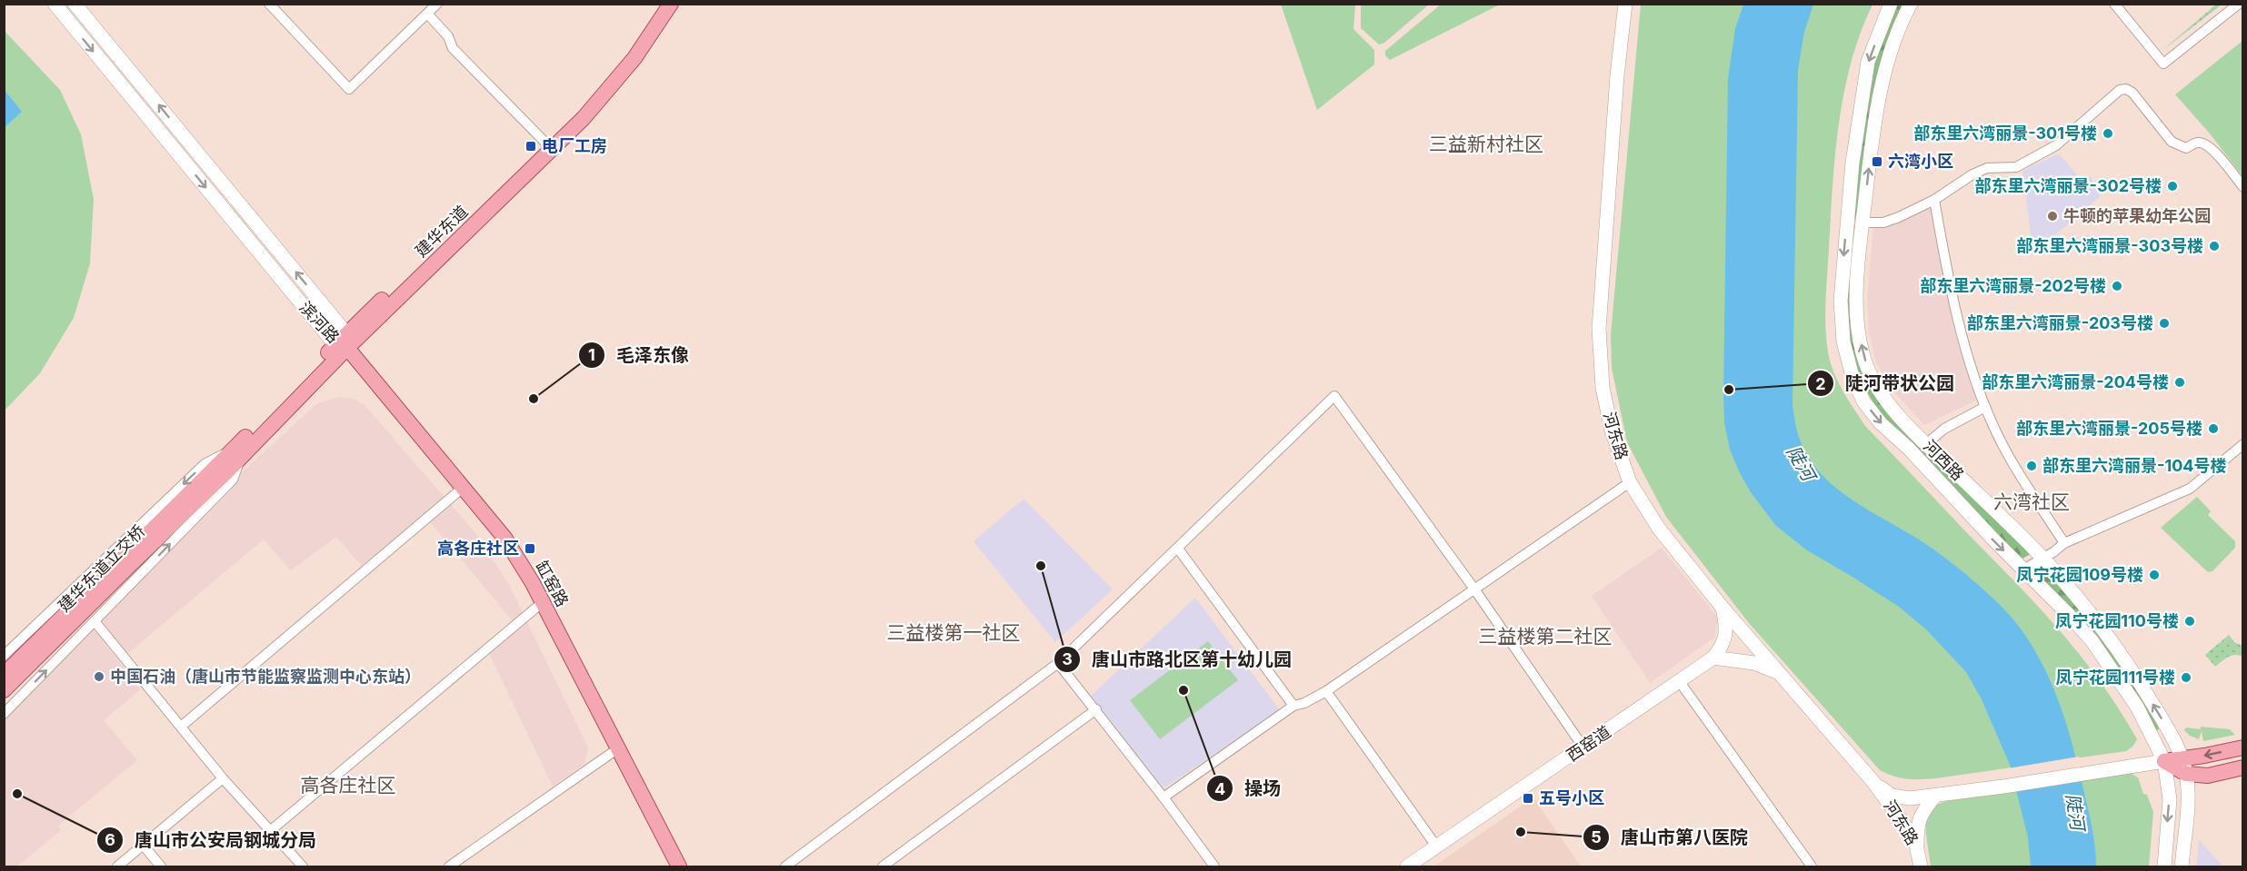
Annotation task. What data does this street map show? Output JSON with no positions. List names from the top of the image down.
{
  "streets": {
    "main road": [
      "建华东道",
      "滨河路",
      "河东路",
      "河西路",
      "建华东道立交桥",
      "缸窑路",
      "西窑道"
    ]
  },
  "crossings": [
    ["建华东道", "滨河路"],
    ["建华东道", "建华东道立交桥"],
    ["建华东道", "缸窑路"],
    ["滨河路", "缸窑路"],
    ["河东路", "河西路"]
  ],
  "districts": [
    "三益新村社区",
    "六湾社区",
    "三益楼第一社区",
    "三益楼第二社区",
    "高各庄社区"
  ],
  "water": ["陡河"],
  "places": {
    "other": [
      "部东里六湾丽景-301号楼",
      "部东里六湾丽景-302号楼",
      "牛顿的苹果幼年公园",
      "部东里六湾丽景-303号楼",
      "部东里六湾丽景-202号楼",
      "部东里六湾丽景-203号楼",
      "部东里六湾丽景-204号楼",
      "陡河带状公园",
      "毛泽东像",
      "部东里六湾丽景-205号楼",
      "部东里六湾丽景-104号楼",
      "唐山市路北区第十幼儿园",
      "凤宁花园109号楼",
      "凤宁花园110号楼",
      "中国石油（唐山市节能监察监测中心东站）",
      "凤宁花园111号楼",
      "操场",
      "唐山市公安局钢城分局",
      "唐山市第八医院"
    ],
    "transit": [
      "电厂工房",
      "六湾小区",
      "高各庄社区",
      "五号小区"
    ]
  }
}
